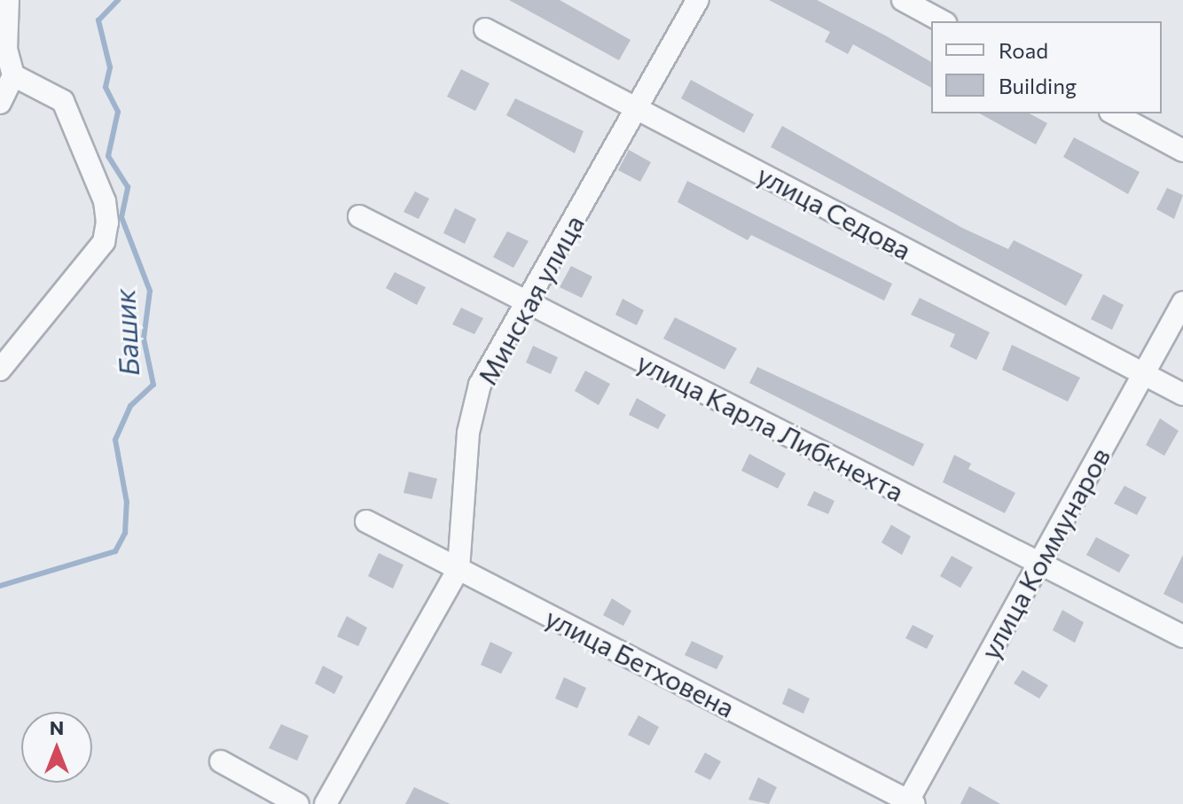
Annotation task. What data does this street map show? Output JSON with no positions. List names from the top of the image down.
{
  "streets": {
    "street": [
      "улица Седова",
      "Минская улица",
      "улица Карла Либкнехта",
      "улица Коммунаров",
      "улица Бетховена"
    ]
  },
  "crossings": [
    ["улица Седова", "Минская улица"],
    ["улица Седова", "улица Коммунаров"],
    ["Минская улица", "улица Карла Либкнехта"],
    ["Минская улица", "улица Бетховена"],
    ["улица Карла Либкнехта", "улица Коммунаров"],
    ["улица Коммунаров", "улица Бетховена"]
  ],
  "water": ["Башик"],
  "legend": ["Road", "Building"],
  "north": "top"
}
